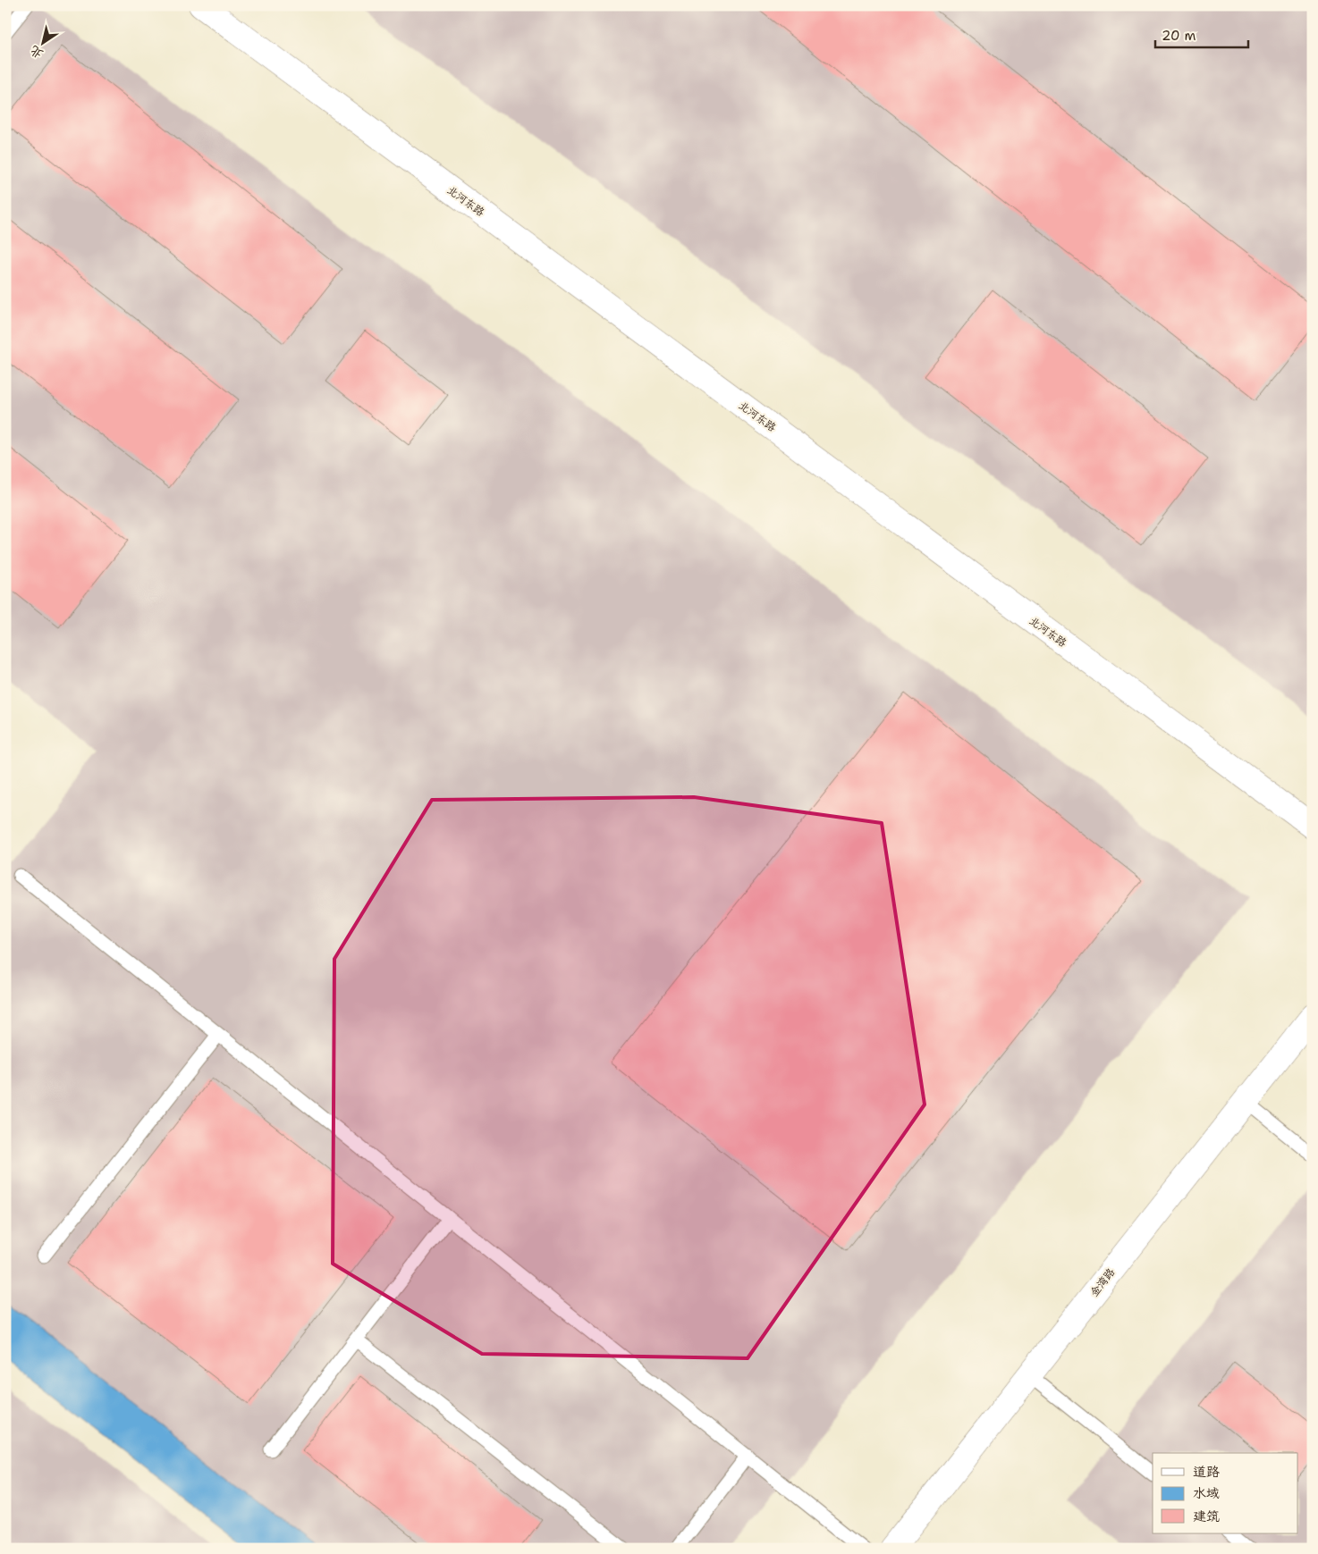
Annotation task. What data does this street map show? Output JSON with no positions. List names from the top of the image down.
{
  "streets": {
    "street": ["北河东路", "金湾路"]
  },
  "legend": ["道路", "水域", "建筑"],
  "scale_bar": "20 m",
  "north": "bottom left"
}
